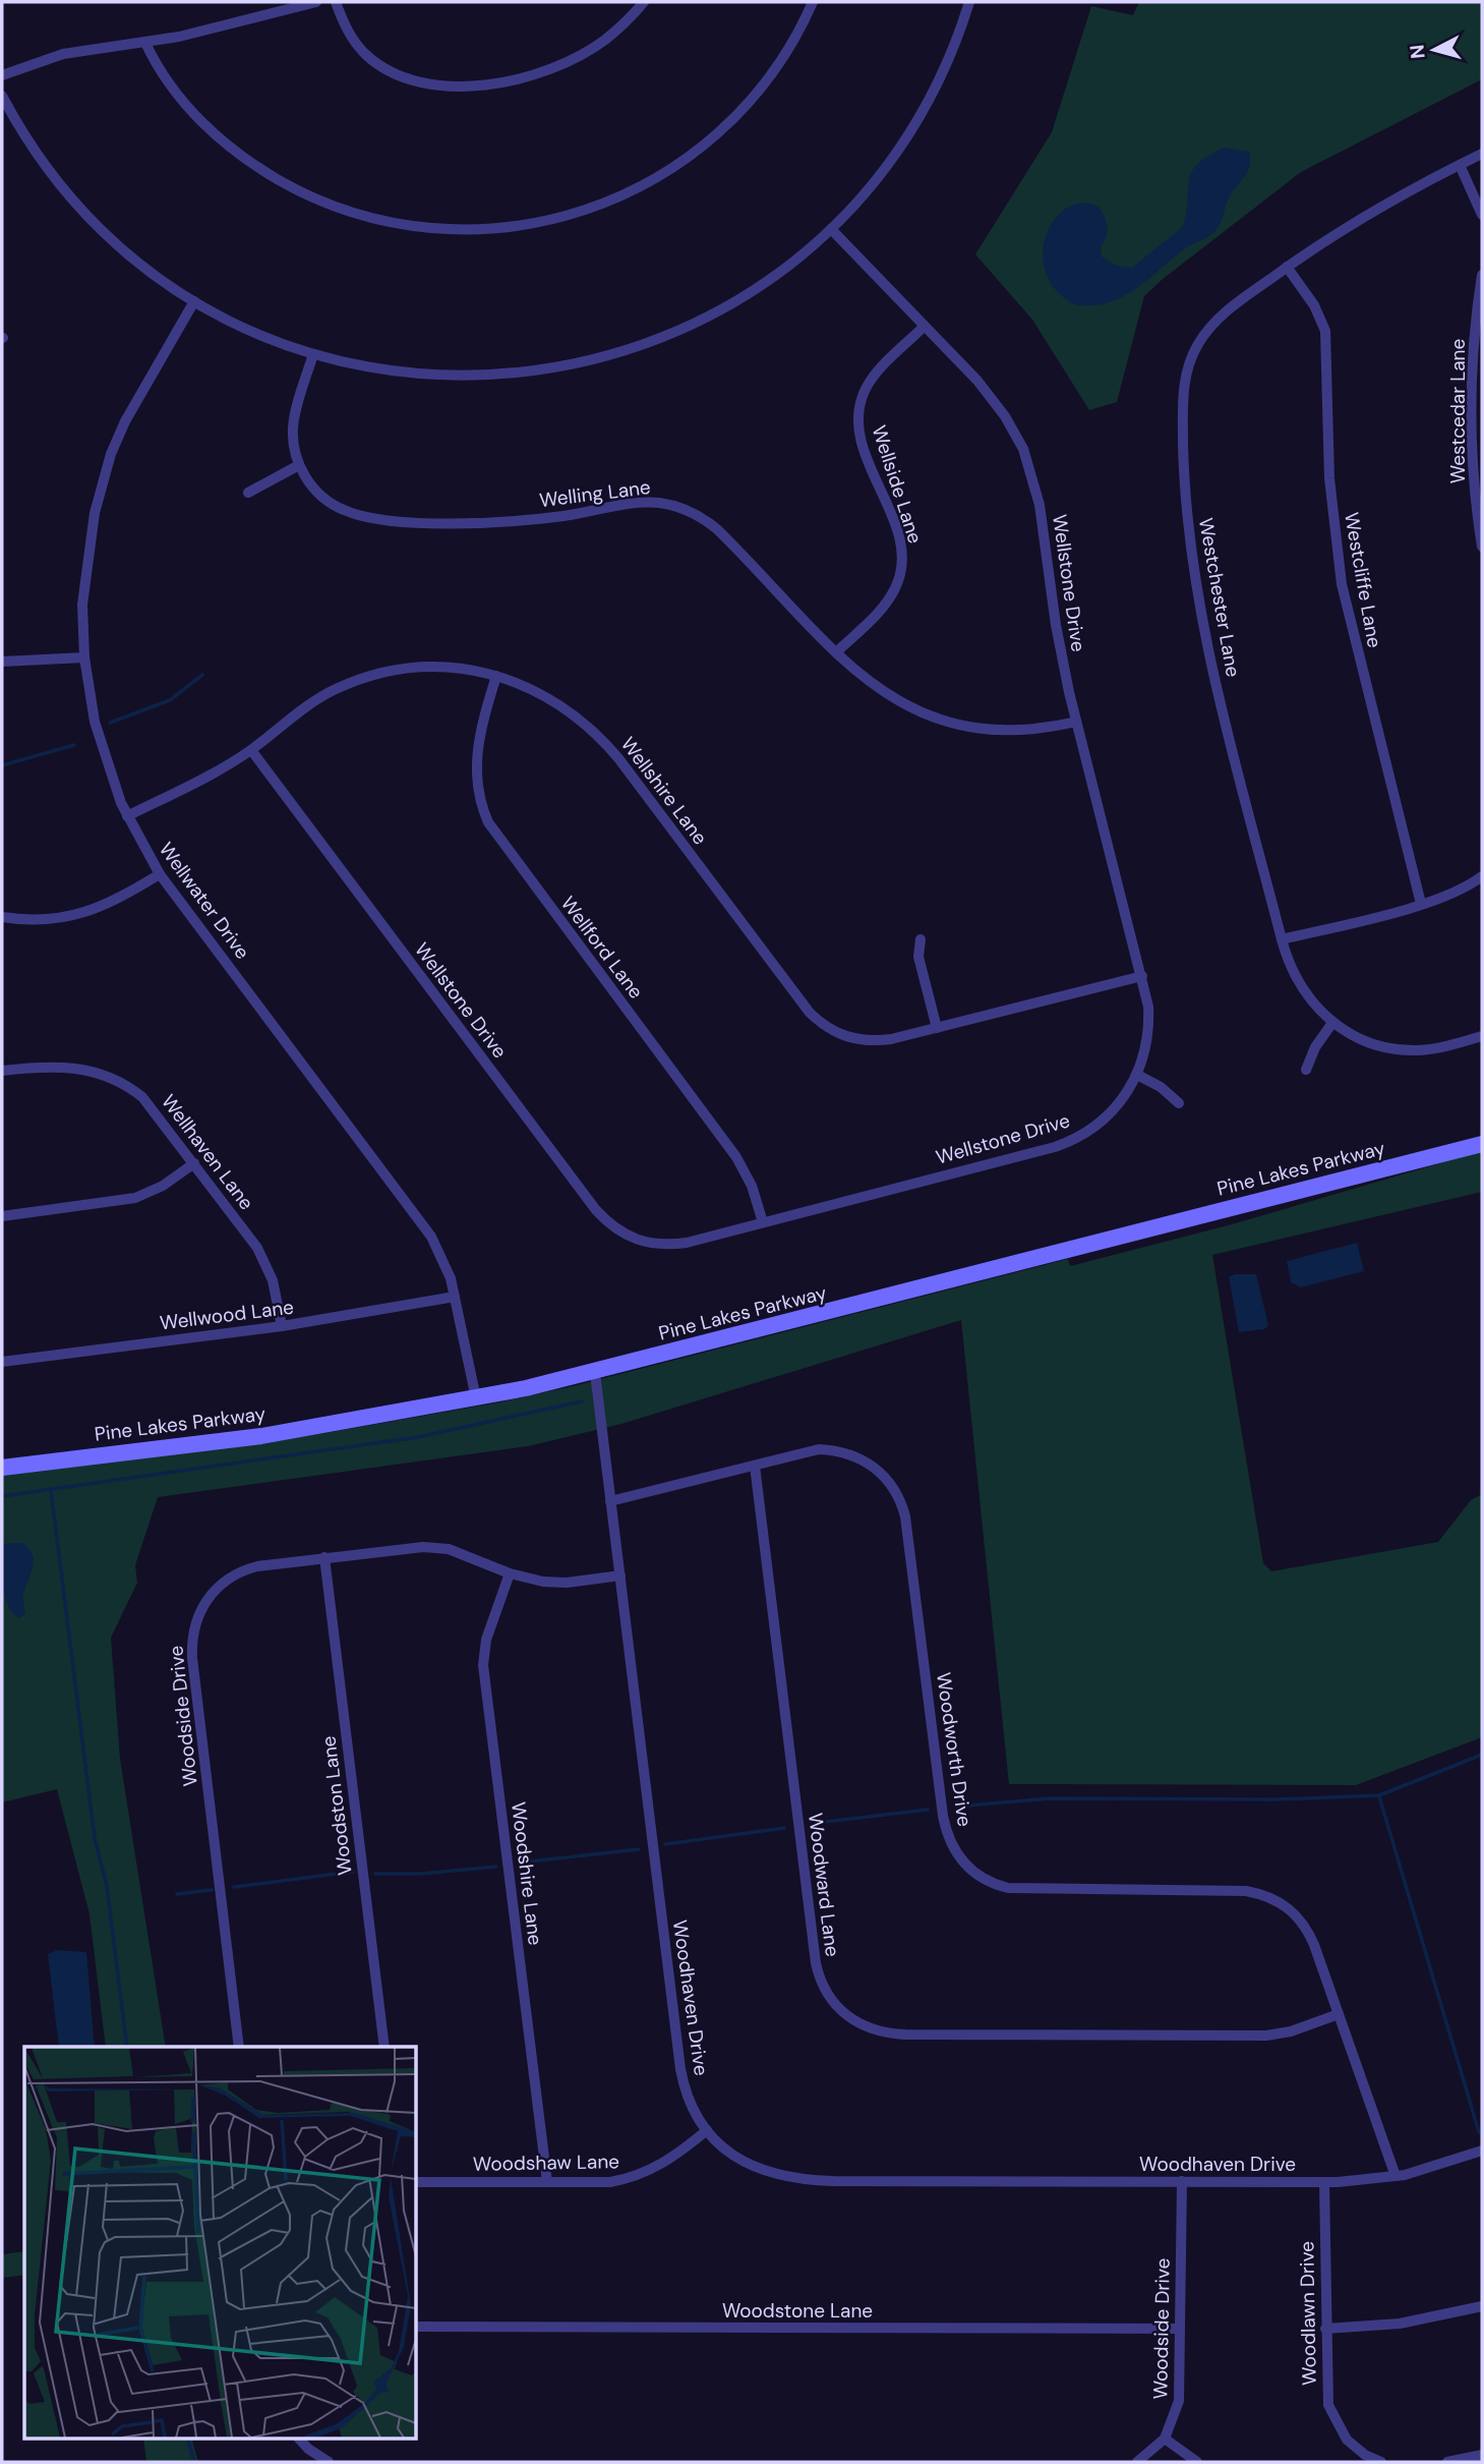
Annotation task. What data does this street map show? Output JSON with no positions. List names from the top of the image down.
{
  "streets": {
    "street": [
      "Westcedar Lane",
      "Wellside Lane",
      "Welling Lane",
      "Westcliffe Lane",
      "Wellstone Drive",
      "Westchester Lane",
      "Wellshire Lane",
      "Wellwater Drive",
      "Wellford Lane",
      "Wellhaven Lane",
      "Pine Lakes Parkway",
      "Wellwood Lane",
      "Woodside Drive",
      "Woodworth Drive",
      "Woodston Lane",
      "Woodshire Lane",
      "Woodward Lane",
      "Woodhaven Drive",
      "Woodshaw Lane",
      "Woodstone Lane",
      "Woodlawn Drive"
    ]
  },
  "crossings": [
    ["Wellside Lane", "Welling Lane"],
    ["Wellside Lane", "Wellstone Drive"],
    ["Welling Lane", "Wellstone Drive"],
    ["Westcliffe Lane", "Westchester Lane"],
    ["Wellstone Drive", "Wellshire Lane"],
    ["Wellstone Drive", "Wellford Lane"],
    ["Wellshire Lane", "Wellwater Drive"],
    ["Wellshire Lane", "Wellford Lane"],
    ["Wellwater Drive", "Pine Lakes Parkway"],
    ["Wellwater Drive", "Wellwood Lane"],
    ["Wellhaven Lane", "Wellwood Lane"],
    ["Pine Lakes Parkway", "Woodhaven Drive"],
    ["Woodside Drive", "Woodston Lane"],
    ["Woodside Drive", "Woodshire Lane"],
    ["Woodside Drive", "Woodhaven Drive"],
    ["Woodside Drive", "Woodstone Lane"],
    ["Woodworth Drive", "Woodward Lane"],
    ["Woodworth Drive", "Woodhaven Drive"],
    ["Woodshire Lane", "Woodshaw Lane"],
    ["Woodhaven Drive", "Woodshaw Lane"],
    ["Woodhaven Drive", "Woodlawn Drive"]
  ],
  "north": "left"
}
